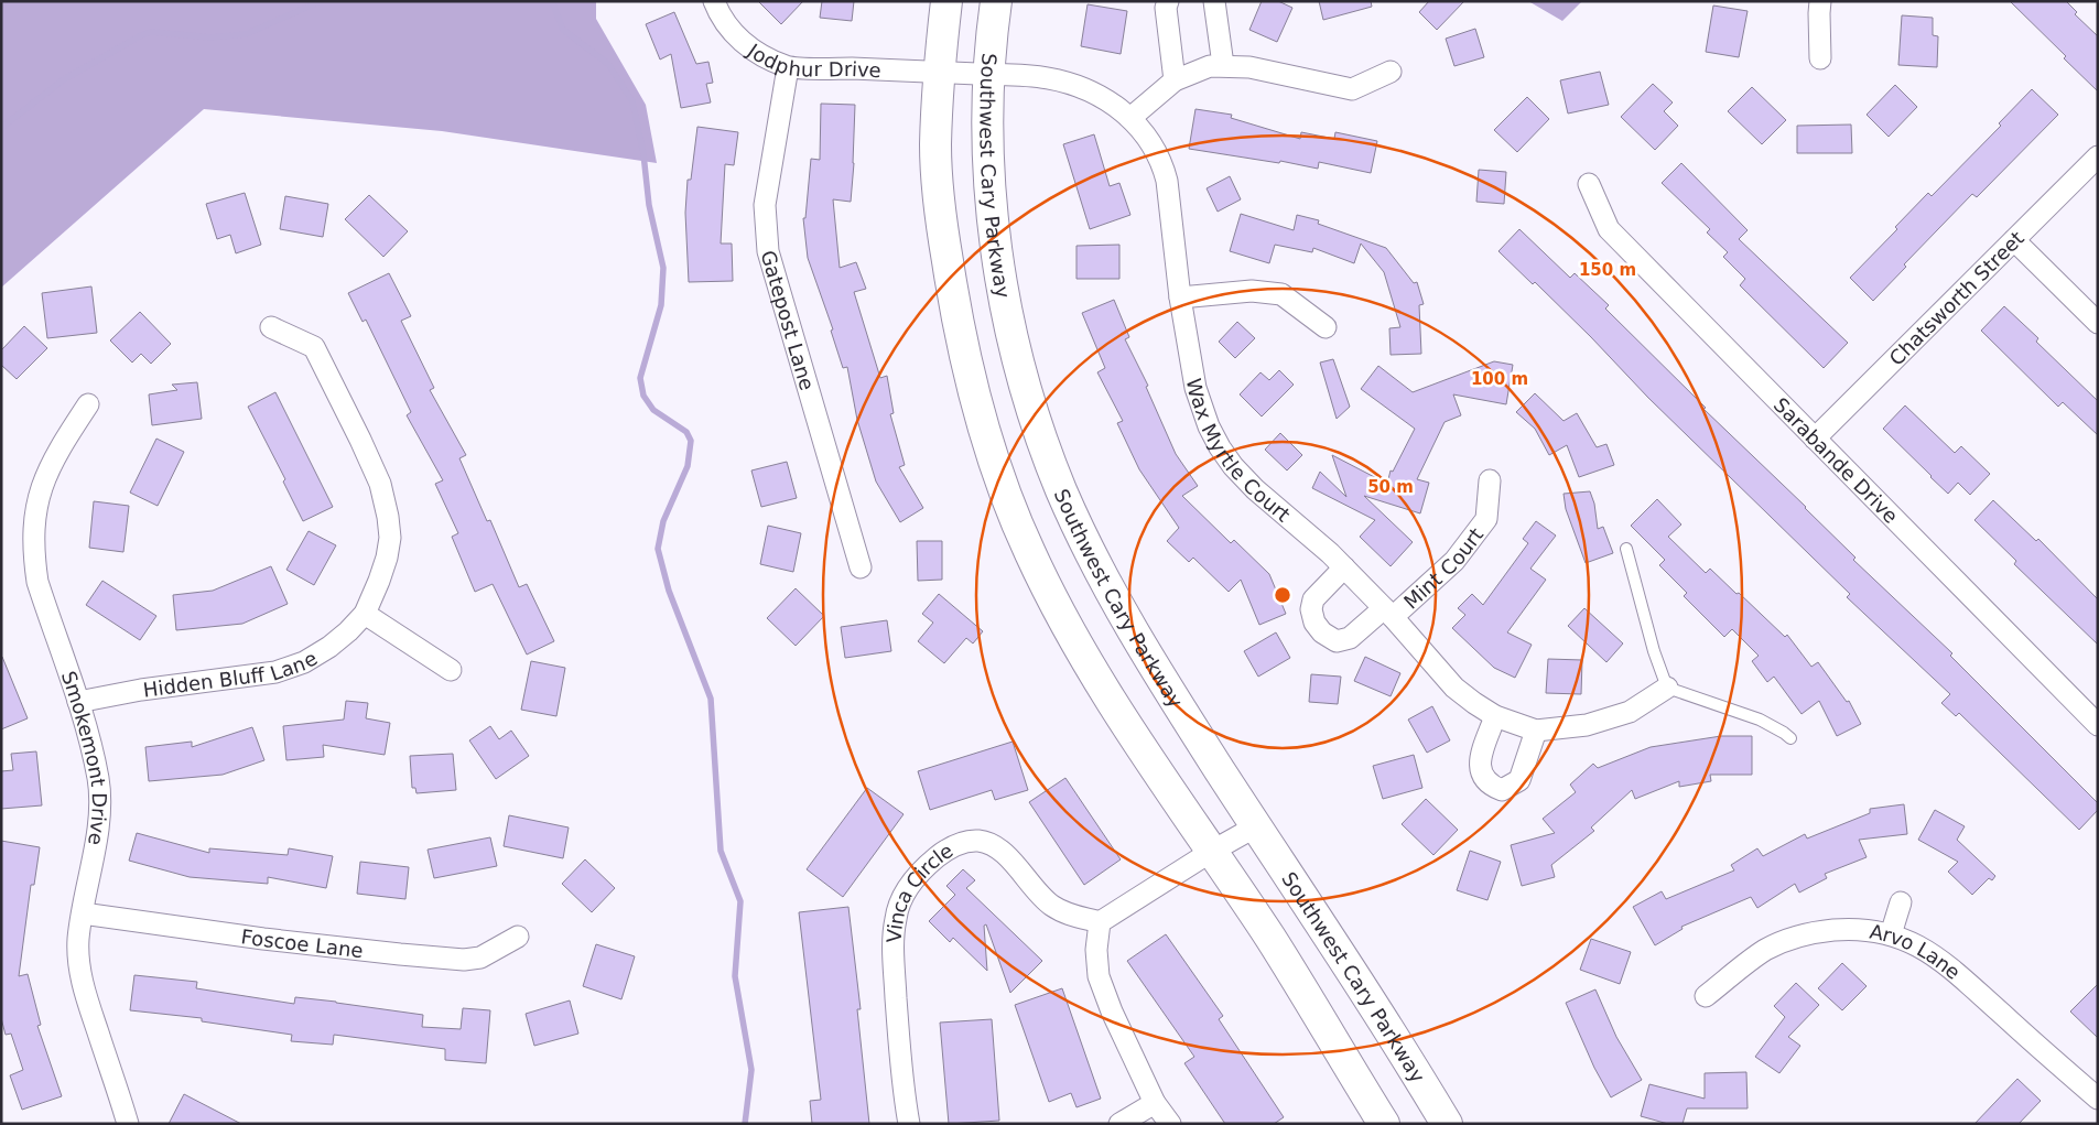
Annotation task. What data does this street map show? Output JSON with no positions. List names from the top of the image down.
{
  "streets": {
    "main road": ["Southwest Cary Parkway"],
    "street": [
      "Jodphur Drive",
      "Chatsworth Street",
      "Gatepost Lane",
      "Wax Myrtle Court",
      "Sarabande Drive",
      "Mint Court",
      "Hidden Bluff Lane",
      "Smokemont Drive",
      "Vinca Circle",
      "Foscoe Lane",
      "Arvo Lane"
    ]
  },
  "crossings": [
    ["Jodphur Drive", "Gatepost Lane"],
    ["Jodphur Drive", "Wax Myrtle Court"],
    ["Southwest Cary Parkway", "Wax Myrtle Court"],
    ["Chatsworth Street", "Sarabande Drive"],
    ["Wax Myrtle Court", "Mint Court"],
    ["Hidden Bluff Lane", "Smokemont Drive"],
    ["Smokemont Drive", "Foscoe Lane"]
  ],
  "rings": ["150 m", "100 m", "50 m"]
}
